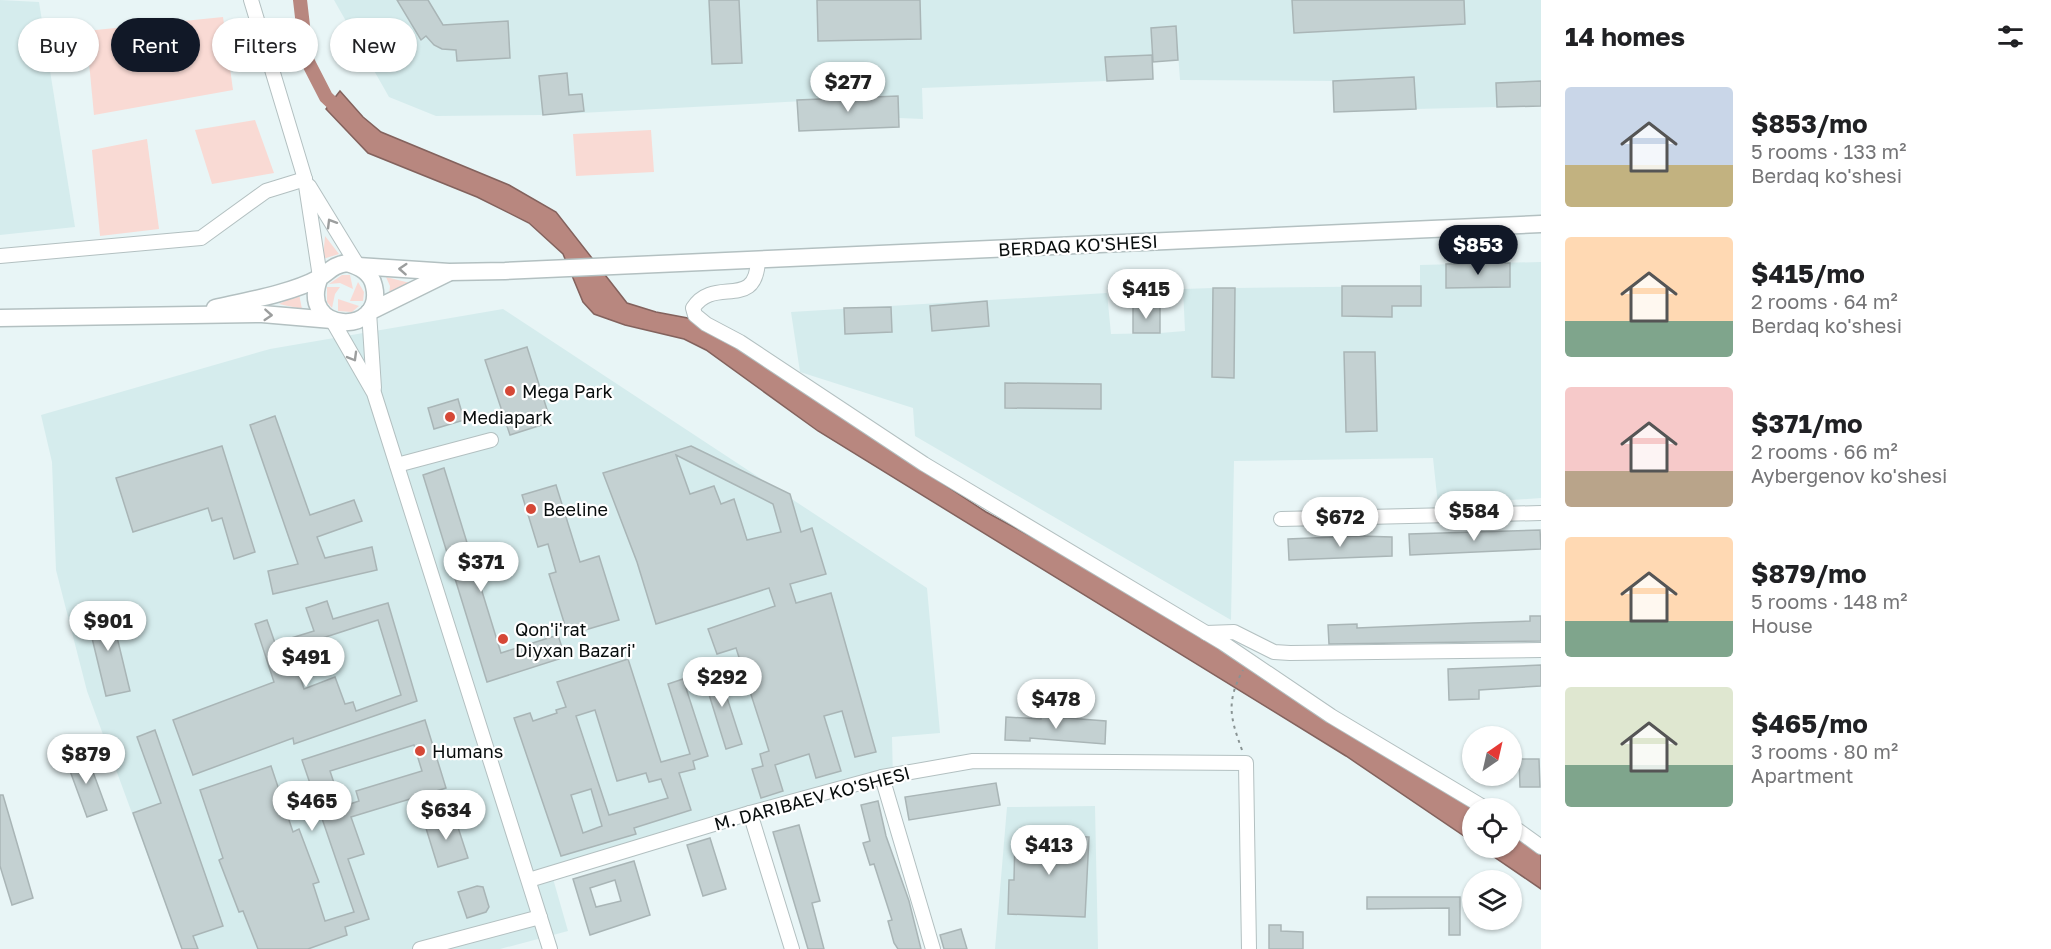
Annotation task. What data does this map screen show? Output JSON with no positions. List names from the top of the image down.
{
  "streets": {
    "main road": ["BERDAQ KO'SHESI"],
    "street": ["M. DARIBAEV KO'SHESI"]
  },
  "places": [
    "Mega Park",
    "Mediapark",
    "Beeline",
    "Qon'i'rat Diyxan Bazari'",
    "Humans"
  ],
  "north": "top right",
  "page": {
    "heading": "14 homes",
    "chip": [
      "Buy",
      "Rent",
      "Filters",
      "New"
    ],
    "price": [
      "$277",
      "$853",
      "$415",
      "$584",
      "$672",
      "$371",
      "$901",
      "$491",
      "$292",
      "$478",
      "$879",
      "$465",
      "$634",
      "$413"
    ],
    "list": [
      {
        "name": "$853/mo",
        "note": "5 rooms · 133 m² · Berdaq ko'shesi"
      },
      {
        "name": "$415/mo",
        "note": "2 rooms · 64 m² · Berdaq ko'shesi"
      },
      {
        "name": "$371/mo",
        "note": "2 rooms · 66 m² · Aybergenov ko'shesi"
      },
      {
        "name": "$879/mo",
        "note": "5 rooms · 148 m² · House"
      },
      {
        "name": "$465/mo",
        "note": "3 rooms · 80 m² · Apartment"
      }
    ]
  }
}
